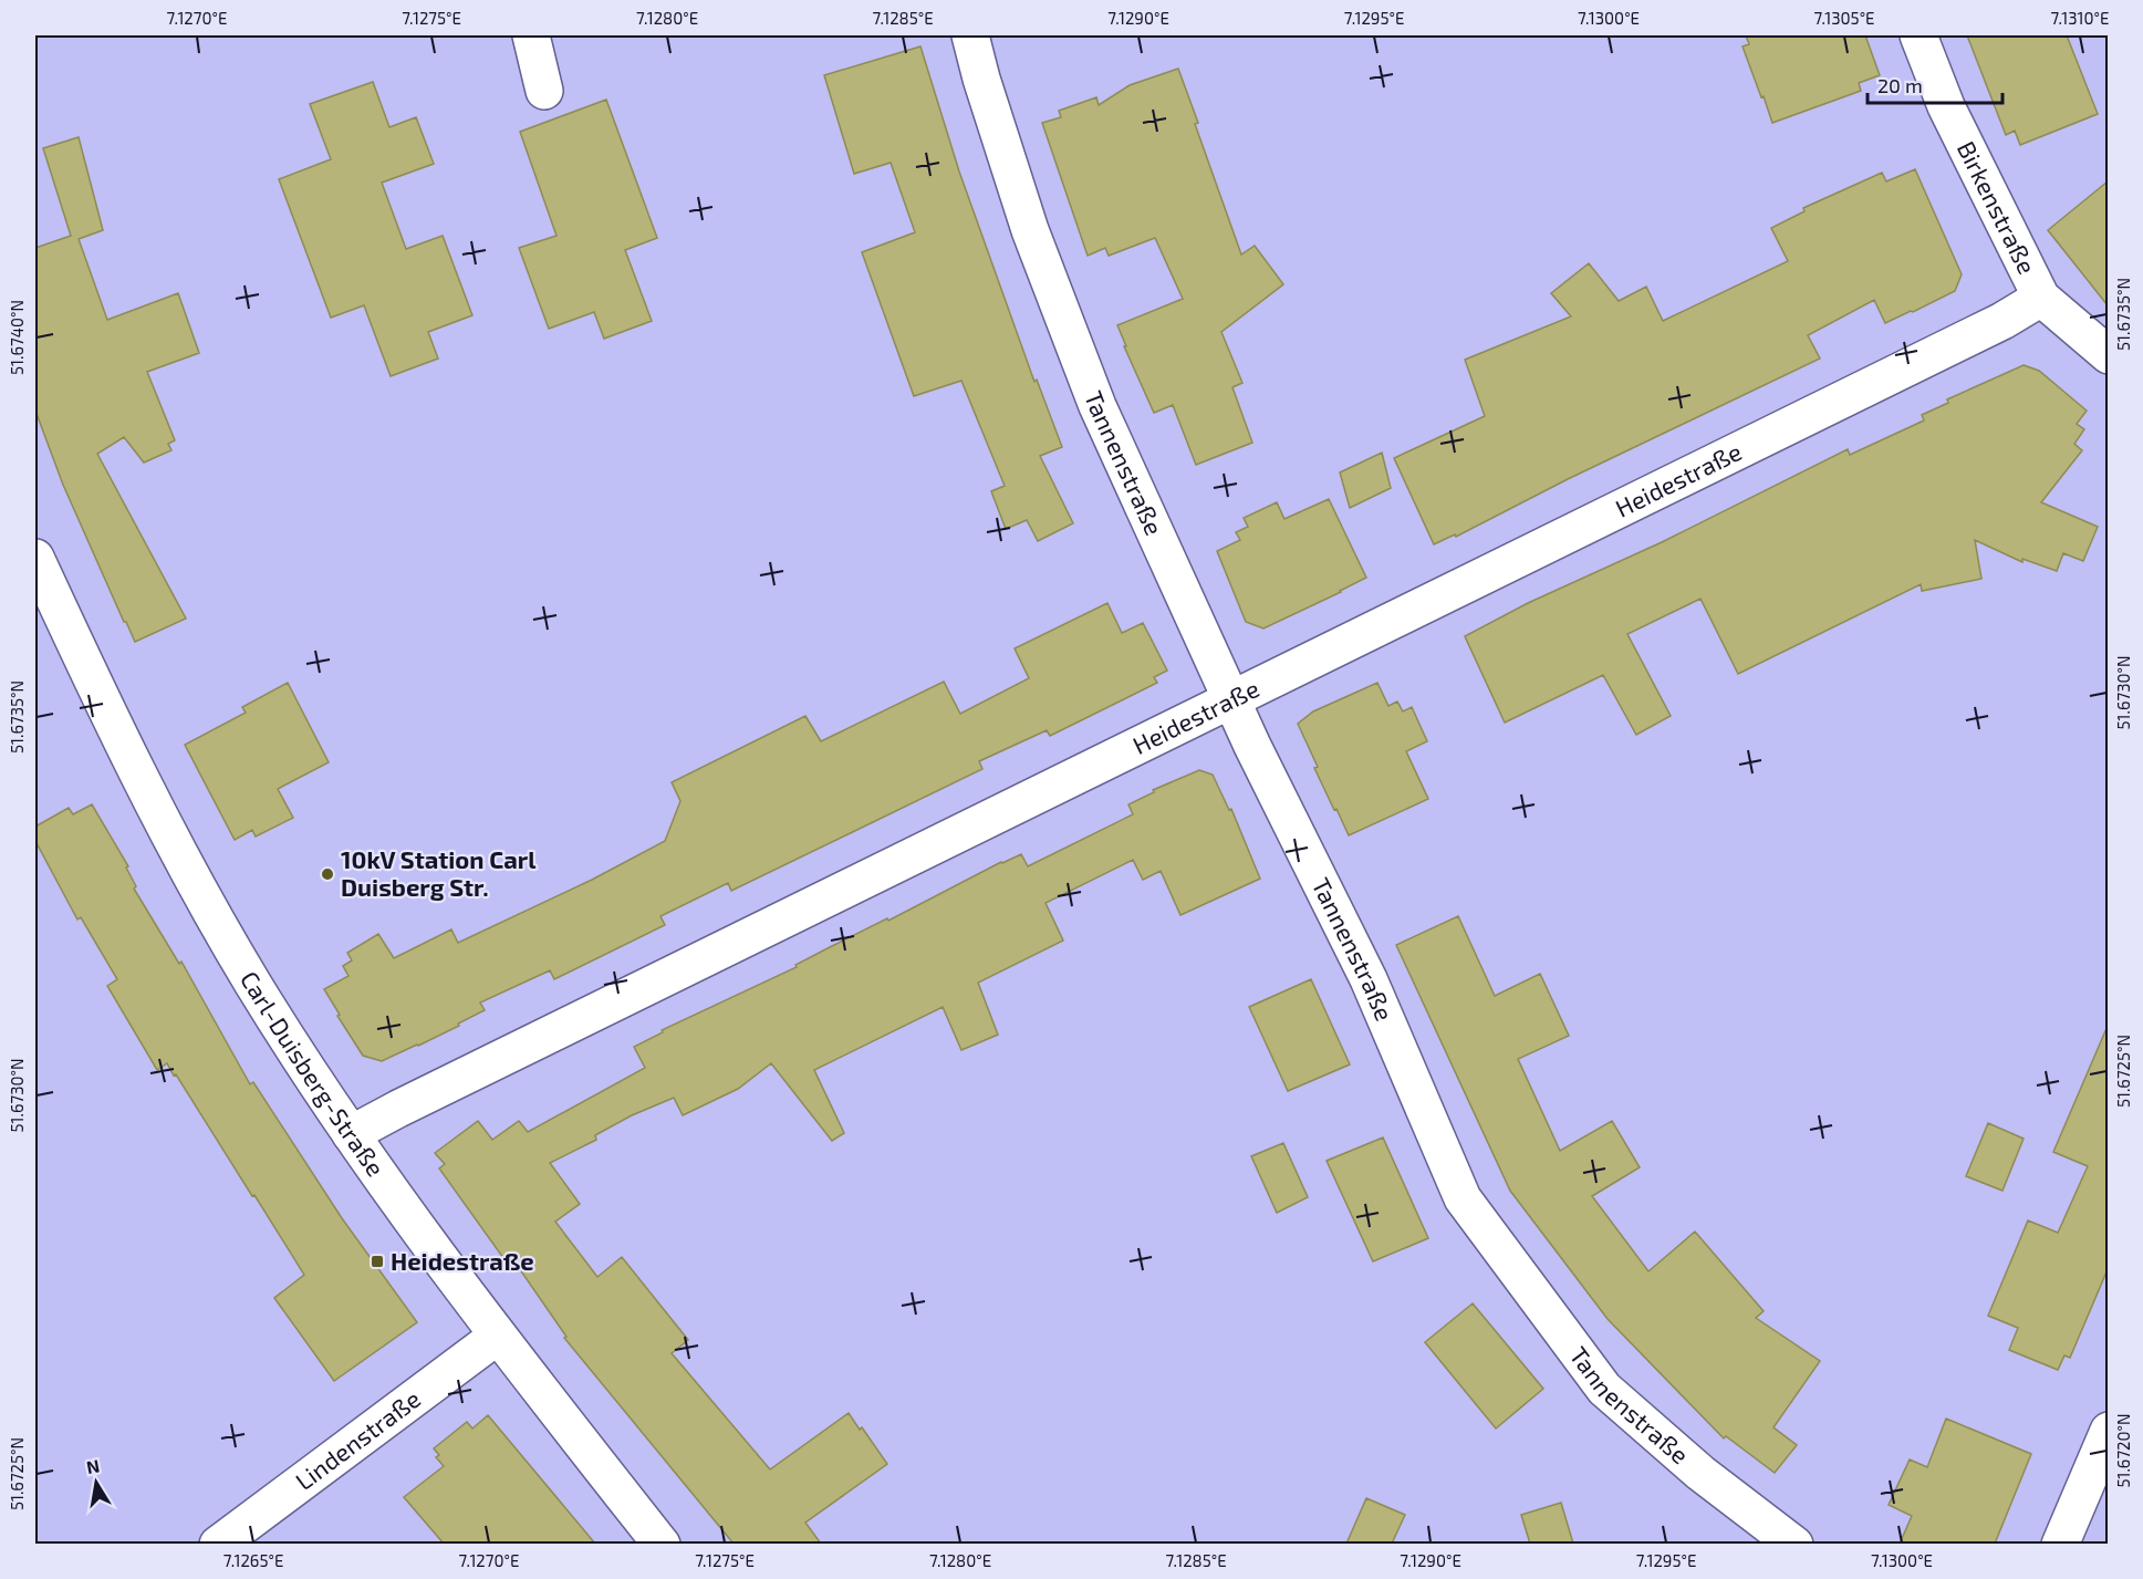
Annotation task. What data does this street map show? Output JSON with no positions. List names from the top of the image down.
{
  "streets": {
    "street": [
      "Birkenstraße",
      "Tannenstraße",
      "Heidestraße",
      "Carl-Duisberg-Straße",
      "Lindenstraße"
    ]
  },
  "crossings": [
    ["Birkenstraße", "Heidestraße"],
    ["Tannenstraße", "Heidestraße"],
    ["Heidestraße", "Carl-Duisberg-Straße"],
    ["Carl-Duisberg-Straße", "Lindenstraße"]
  ],
  "places": {
    "other": ["10kV Station Carl Duisberg Str."],
    "transit": ["Heidestraße"]
  },
  "scale_bar": "20 m",
  "north": "top",
  "coordinates": [
    "7.1270°E",
    "7.1275°E",
    "7.1280°E",
    "7.1285°E",
    "7.1290°E",
    "7.1295°E",
    "7.1300°E",
    "7.1305°E",
    "7.1310°E",
    "51.6735°N",
    "51.6740°N",
    "51.6730°N",
    "51.6725°N",
    "51.6720°N",
    "7.1265°E"
  ]
}
